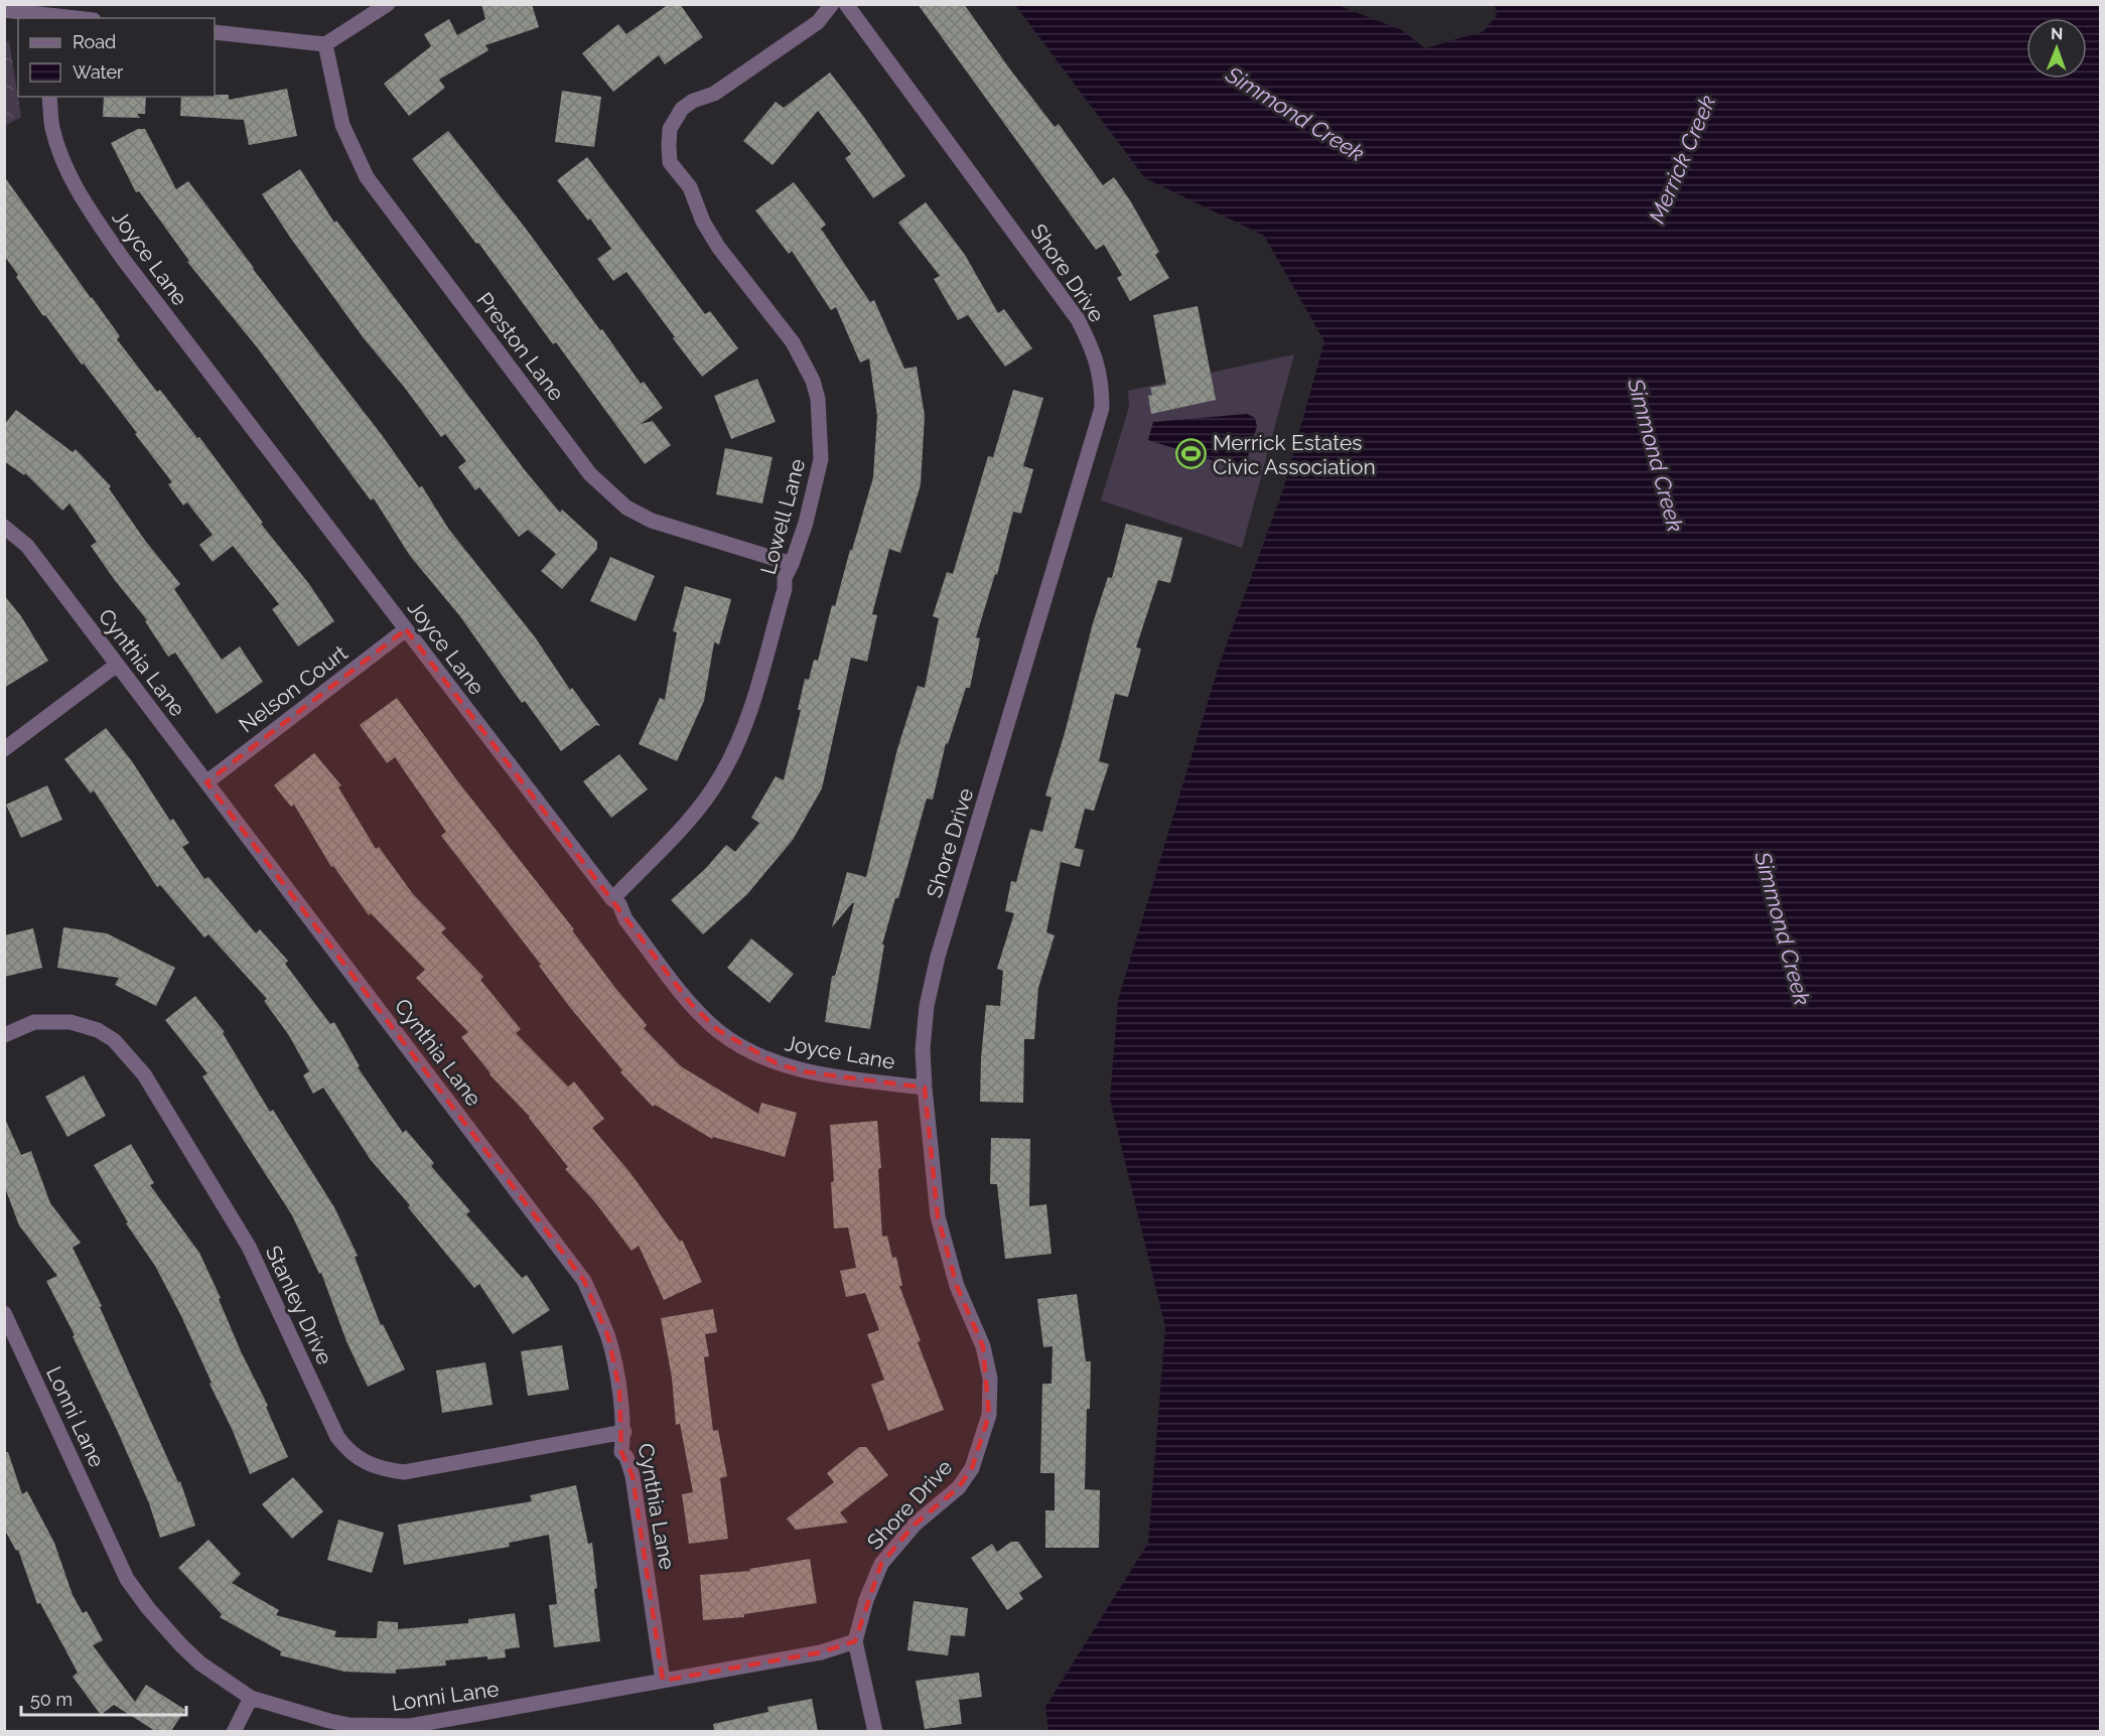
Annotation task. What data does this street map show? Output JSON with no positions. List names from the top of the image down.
{
  "streets": {
    "street": [
      "Joyce Lane",
      "Shore Drive",
      "Preston Lane",
      "Lowell Lane",
      "Cynthia Lane",
      "Nelson Court",
      "Stanley Drive",
      "Lonni Lane"
    ]
  },
  "crossings": [
    ["Joyce Lane", "Shore Drive"],
    ["Joyce Lane", "Lowell Lane"],
    ["Joyce Lane", "Nelson Court"],
    ["Shore Drive", "Lonni Lane"],
    ["Preston Lane", "Lowell Lane"],
    ["Cynthia Lane", "Nelson Court"],
    ["Cynthia Lane", "Stanley Drive"],
    ["Cynthia Lane", "Lonni Lane"]
  ],
  "water": ["Simmond Creek", "Merrick Creek"],
  "places": {
    "sports": ["Merrick Estates Civic Association"]
  },
  "legend": ["Road", "Water"],
  "scale_bar": "50 m",
  "north": "top"
}
